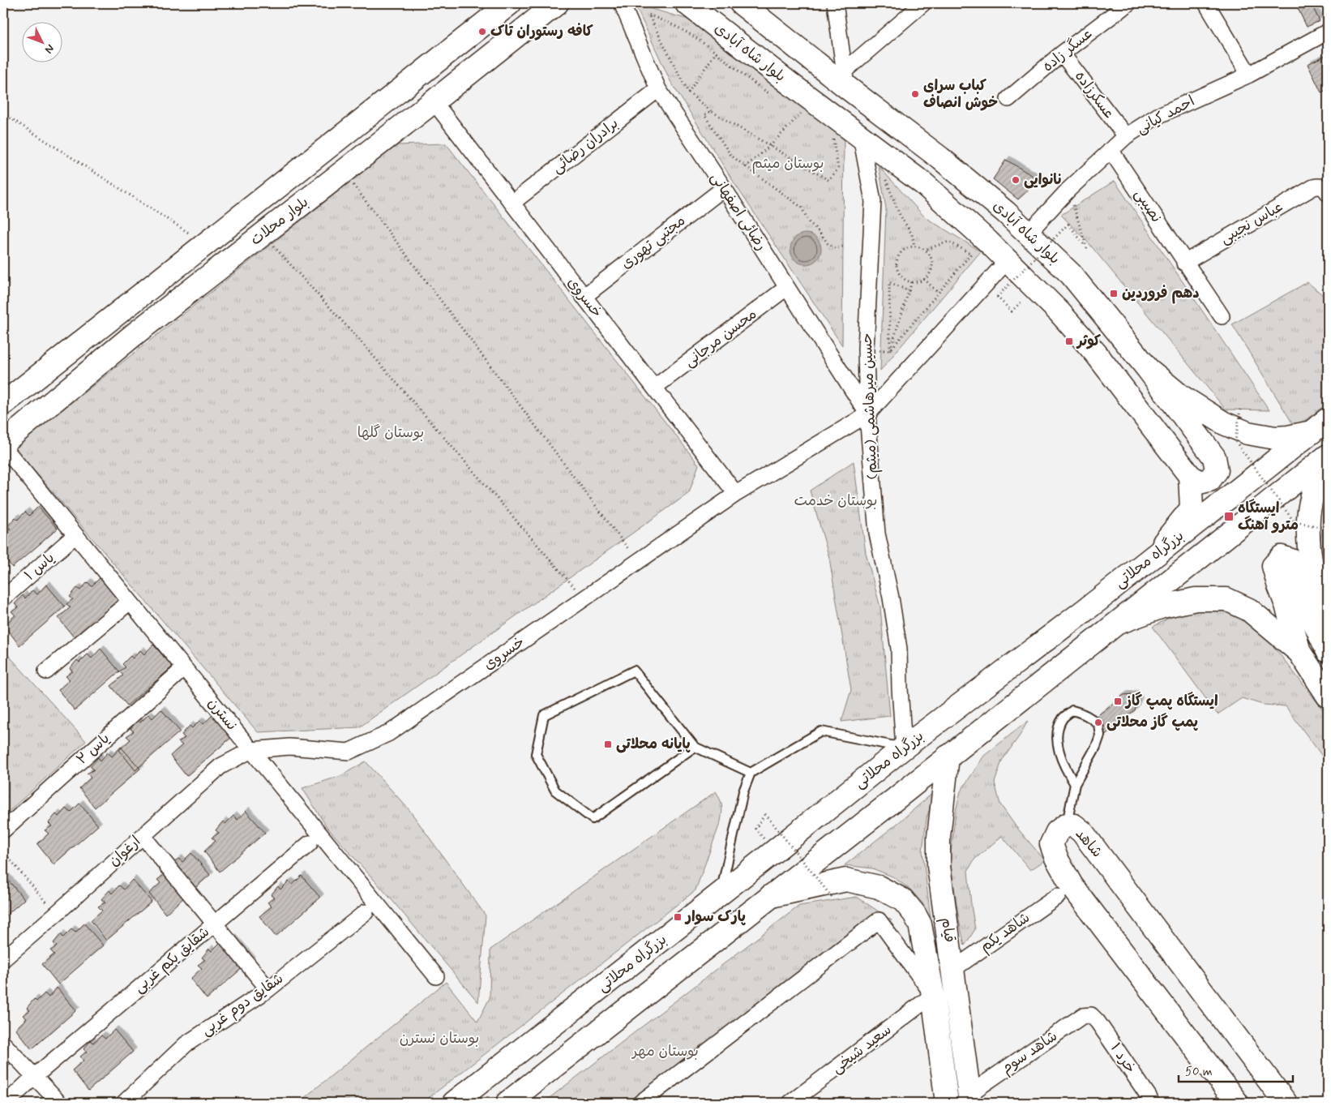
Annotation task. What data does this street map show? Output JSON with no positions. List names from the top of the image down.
{
  "streets": {
    "main road": [
      "بلوار شاه آبادی",
      "بلوار محلات",
      "بزرگراه محلاتی",
      "شاهد",
      "قیام"
    ],
    "street": [
      "عسگر زاده",
      "عسکرزاده",
      "احمد کیانی",
      "برادران رضائی",
      "نصیبی",
      "رضائی اصفهانی",
      "عباس نجیبی",
      "مجتبی تهوری",
      "خسروی",
      "محسن مرجانی",
      "حسین میرهاشمی (میثم)",
      "یاس ۱",
      "نسترن",
      "یاس ۲",
      "ارغوان",
      "شاهد یکم",
      "شقایق یکم غربی",
      "شقایق دوم غربی",
      "سعید شیخی",
      "شاهد سوم",
      "خرد ۱"
    ]
  },
  "crossings": [
    ["عسگر زاده", "عسکرزاده"],
    ["بلوار شاه آبادی", "احمد کیانی"],
    ["بلوار شاه آبادی", "خسروی"],
    ["بلوار شاه آبادی", "حسین میرهاشمی (میثم)"],
    ["بلوار شاه آبادی", "بزرگراه محلاتی"],
    ["عسکرزاده", "احمد کیانی"],
    ["احمد کیانی", "نصیبی"],
    ["برادران رضائی", "رضائی اصفهانی"],
    ["برادران رضائی", "خسروی"],
    ["نصیبی", "عباس نجیبی"],
    ["رضائی اصفهانی", "مجتبی تهوری"],
    ["رضائی اصفهانی", "خسروی"],
    ["رضائی اصفهانی", "محسن مرجانی"],
    ["رضائی اصفهانی", "حسین میرهاشمی (میثم)"],
    ["بلوار محلات", "خسروی"],
    ["بلوار محلات", "نسترن"],
    ["مجتبی تهوری", "خسروی"],
    ["خسروی", "محسن مرجانی"],
    ["خسروی", "حسین میرهاشمی (میثم)"],
    ["خسروی", "نسترن"],
    ["خسروی", "ارغوان"],
    ["حسین میرهاشمی (میثم)", "بزرگراه محلاتی"],
    ["بزرگراه محلاتی", "قیام"],
    ["یاس ۱", "نسترن"],
    ["نسترن", "یاس ۲"],
    ["نسترن", "ارغوان"],
    ["قیام", "شاهد یکم"],
    ["قیام", "سعید شیخی"],
    ["قیام", "شاهد سوم"],
    ["شاهد سوم", "خرد ۱"]
  ],
  "parks": [
    "بوستان میثم",
    "بوستان گلها",
    "بوستان خدمت",
    "بوستان نسترن",
    "بوستان مهر"
  ],
  "places": {
    "other": [
      "کافه رستوران تاک",
      "کباب سرای خوش انصاف",
      "نانوایی",
      "پمپ گاز محلاتی"
    ],
    "transit": [
      "دهم فروردین",
      "کوثر",
      "ایستگاه مترو آهنگ",
      "ایستگاه پمپ گاز",
      "پایانه محلاتی",
      "پارک سوار"
    ]
  },
  "scale_bar": "50 m",
  "north": "bottom right"
}
